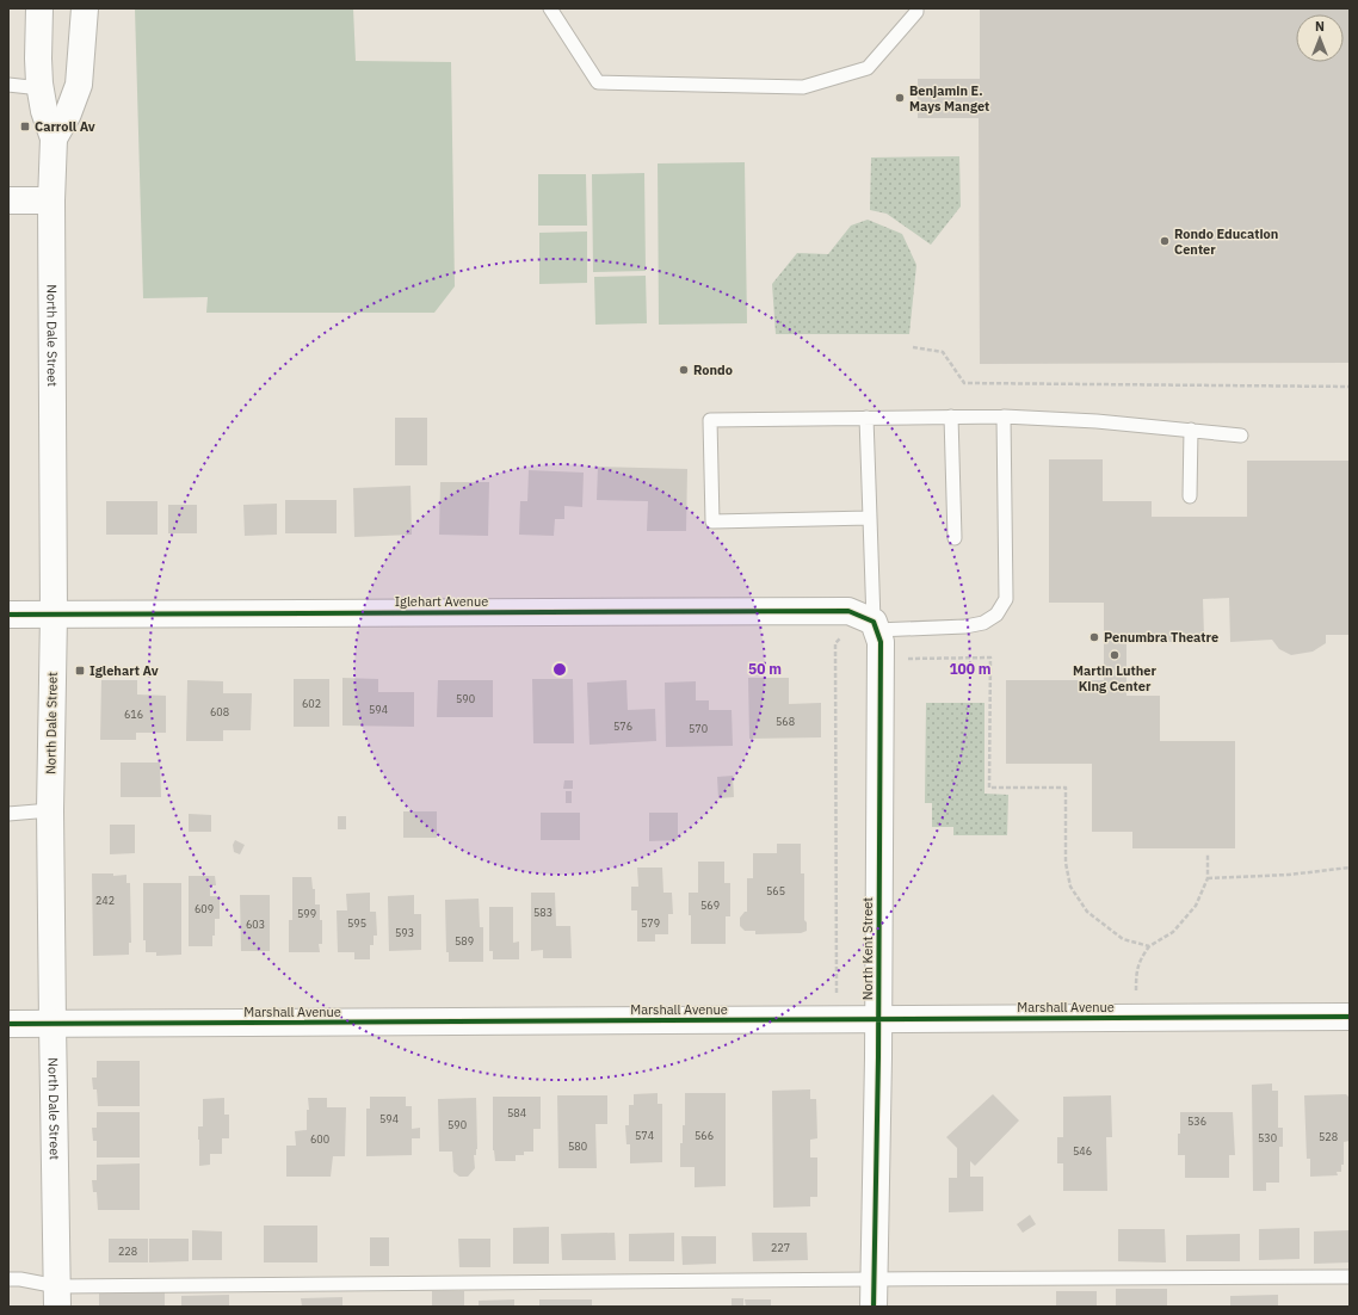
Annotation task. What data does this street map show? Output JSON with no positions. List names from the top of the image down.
{
  "streets": {
    "street": [
      "North Dale Street",
      "Iglehart Avenue",
      "North Kent Street",
      "Marshall Avenue"
    ]
  },
  "crossings": [
    ["North Dale Street", "Iglehart Avenue"],
    ["North Dale Street", "Marshall Avenue"],
    ["Iglehart Avenue", "North Kent Street"],
    ["North Kent Street", "Marshall Avenue"]
  ],
  "places": {
    "other": [
      "Benjamin E. Mays Manget",
      "Rondo Education Center",
      "Rondo",
      "Penumbra Theatre",
      "Martin Luther King Center"
    ],
    "transit": ["Carroll Av", "Iglehart Av"]
  },
  "house_numbers": [
    "590",
    "602",
    "594",
    "608",
    "616",
    "568",
    "576",
    "570",
    "565",
    "242",
    "569",
    "609",
    "583",
    "599",
    "595",
    "579",
    "603",
    "593",
    "589",
    "584",
    "594",
    "536",
    "590",
    "574",
    "566",
    "528",
    "530",
    "600",
    "580",
    "546",
    "227",
    "228"
  ],
  "north": "top",
  "rings": ["50 m", "100 m"]
}
